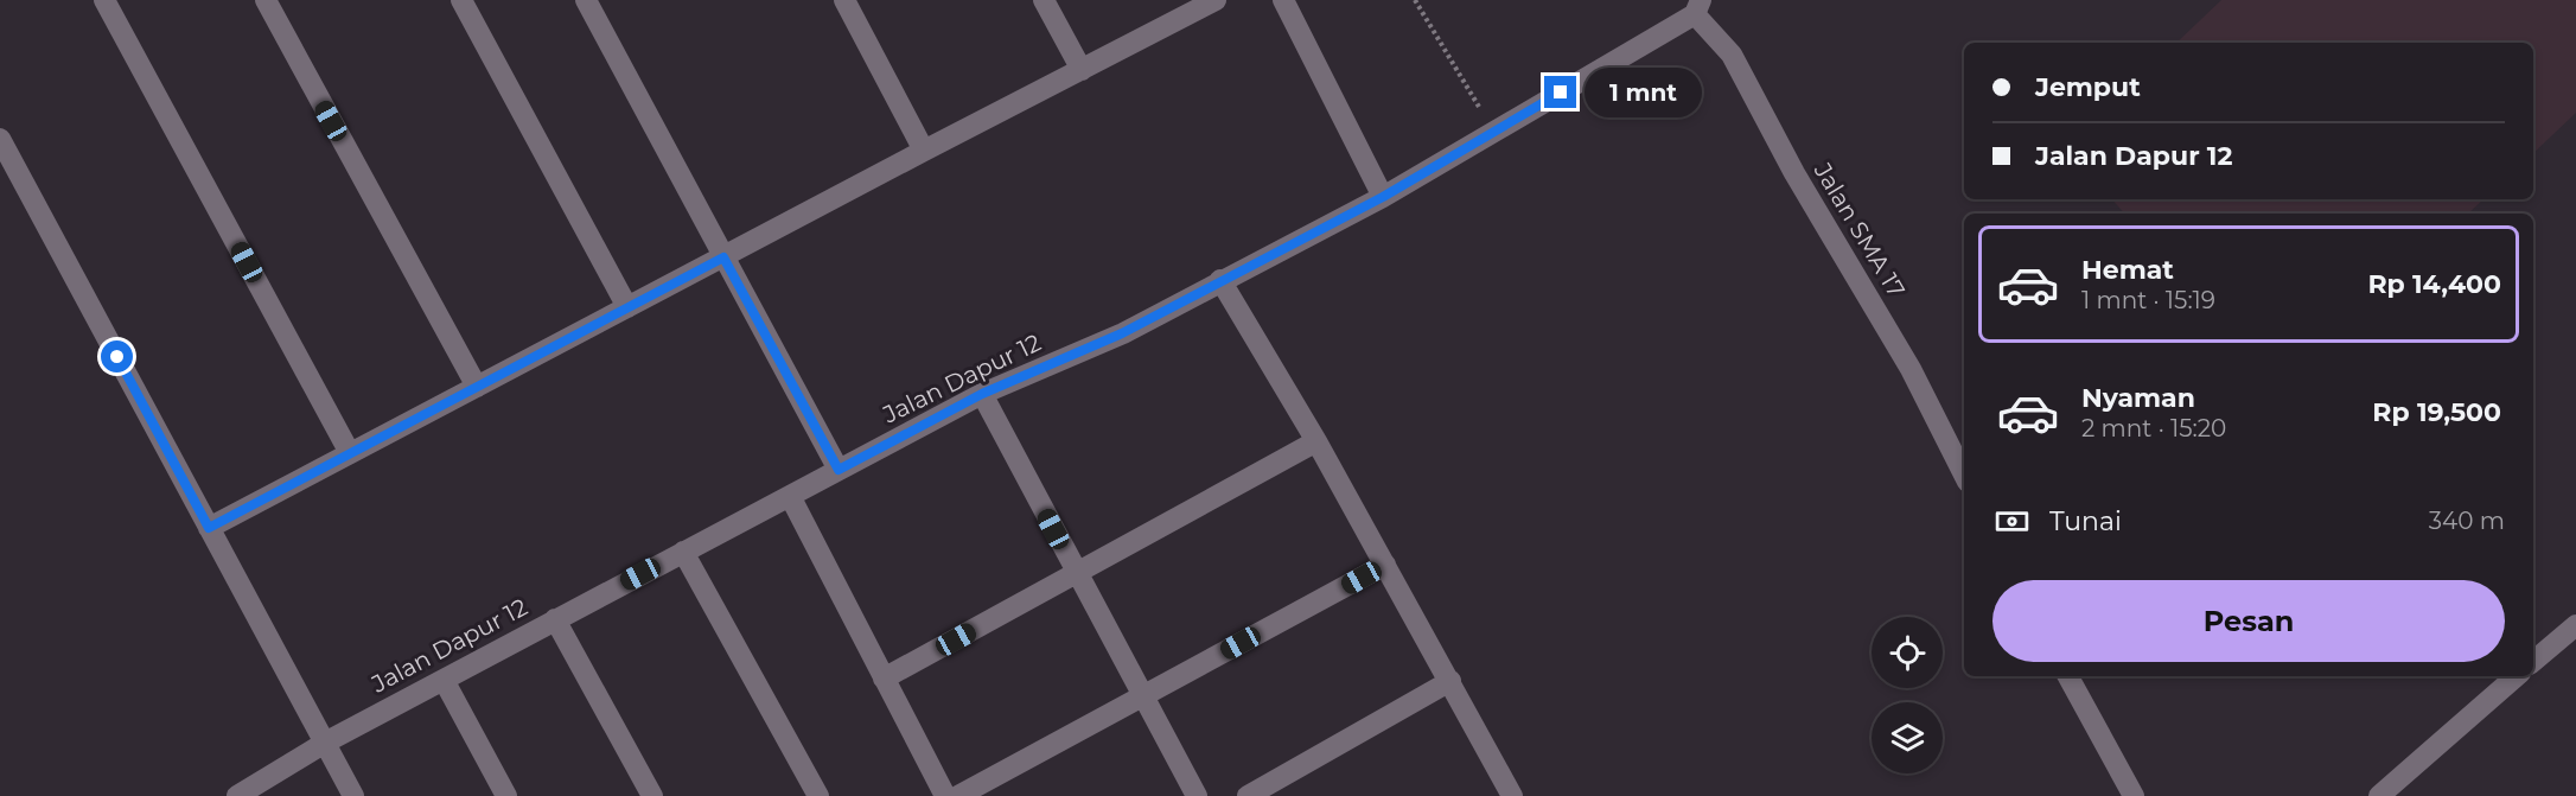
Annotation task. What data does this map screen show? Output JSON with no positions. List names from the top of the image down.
{
  "streets": {
    "street": ["Jalan SMA 17", "Jalan Dapur 12"]
  },
  "crossings": [
    ["Jalan SMA 17", "Jalan Dapur 12"]
  ],
  "page": {
    "banner": ["Jemput", "Jalan Dapur 12"],
    "bubble": "1 mnt",
    "list": [
      {
        "name": "Hemat",
        "note": "1 mnt · 15:19",
        "value": "Rp 14,400"
      },
      {
        "name": "Nyaman",
        "note": "2 mnt · 15:20",
        "value": "Rp 19,500"
      }
    ],
    "pay": ["Tunai", "340 m"],
    "buttons": "Pesan"
  }
}
